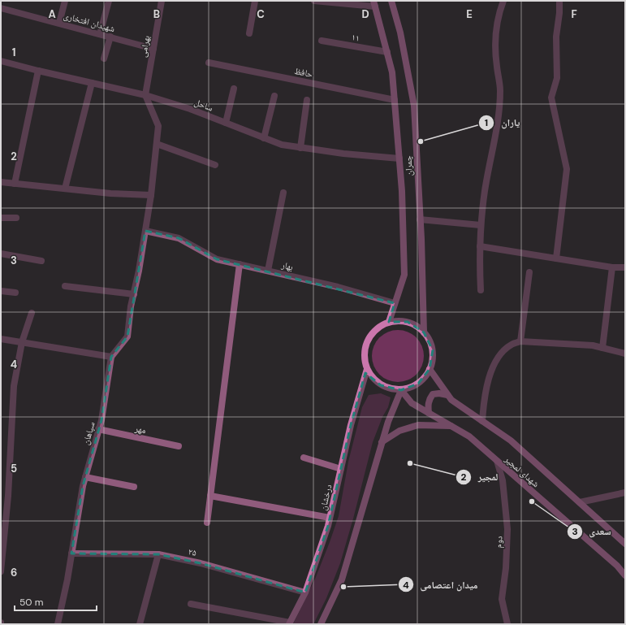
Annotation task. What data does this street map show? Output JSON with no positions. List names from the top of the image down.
{
  "streets": {
    "main road": ["چمران", "شهدای لمجیر", "درخشان"],
    "street": [
      "شهیدان افتخاری",
      "۱۱",
      "بهرامی",
      "حافظ",
      "ساحل",
      "بهار",
      "مهر",
      "سپاهان",
      "دوم",
      "۲۵"
    ]
  },
  "crossings": [
    ["شهیدان افتخاری", "بهرامی"],
    ["۱۱", "چمران"],
    ["بهرامی", "ساحل"],
    ["حافظ", "چمران"],
    ["ساحل", "چمران"],
    ["چمران", "بهار"],
    ["چمران", "شهدای لمجیر"],
    ["چمران", "درخشان"],
    ["مهر", "سپاهان"],
    ["سپاهان", "۲۵"],
    ["شهدای لمجیر", "درخشان"],
    ["شهدای لمجیر", "دوم"],
    ["درخشان", "۲۵"]
  ],
  "places": [
    "یاران",
    "لمجیر",
    "سعدی",
    "میدان اعتصامی"
  ],
  "scale_bar": "50 m",
  "grid": {
    "columns": [
      "A",
      "B",
      "C",
      "D",
      "E",
      "F"
    ],
    "rows": [
      "1",
      "2",
      "3",
      "4",
      "5",
      "6"
    ]
  }
}
